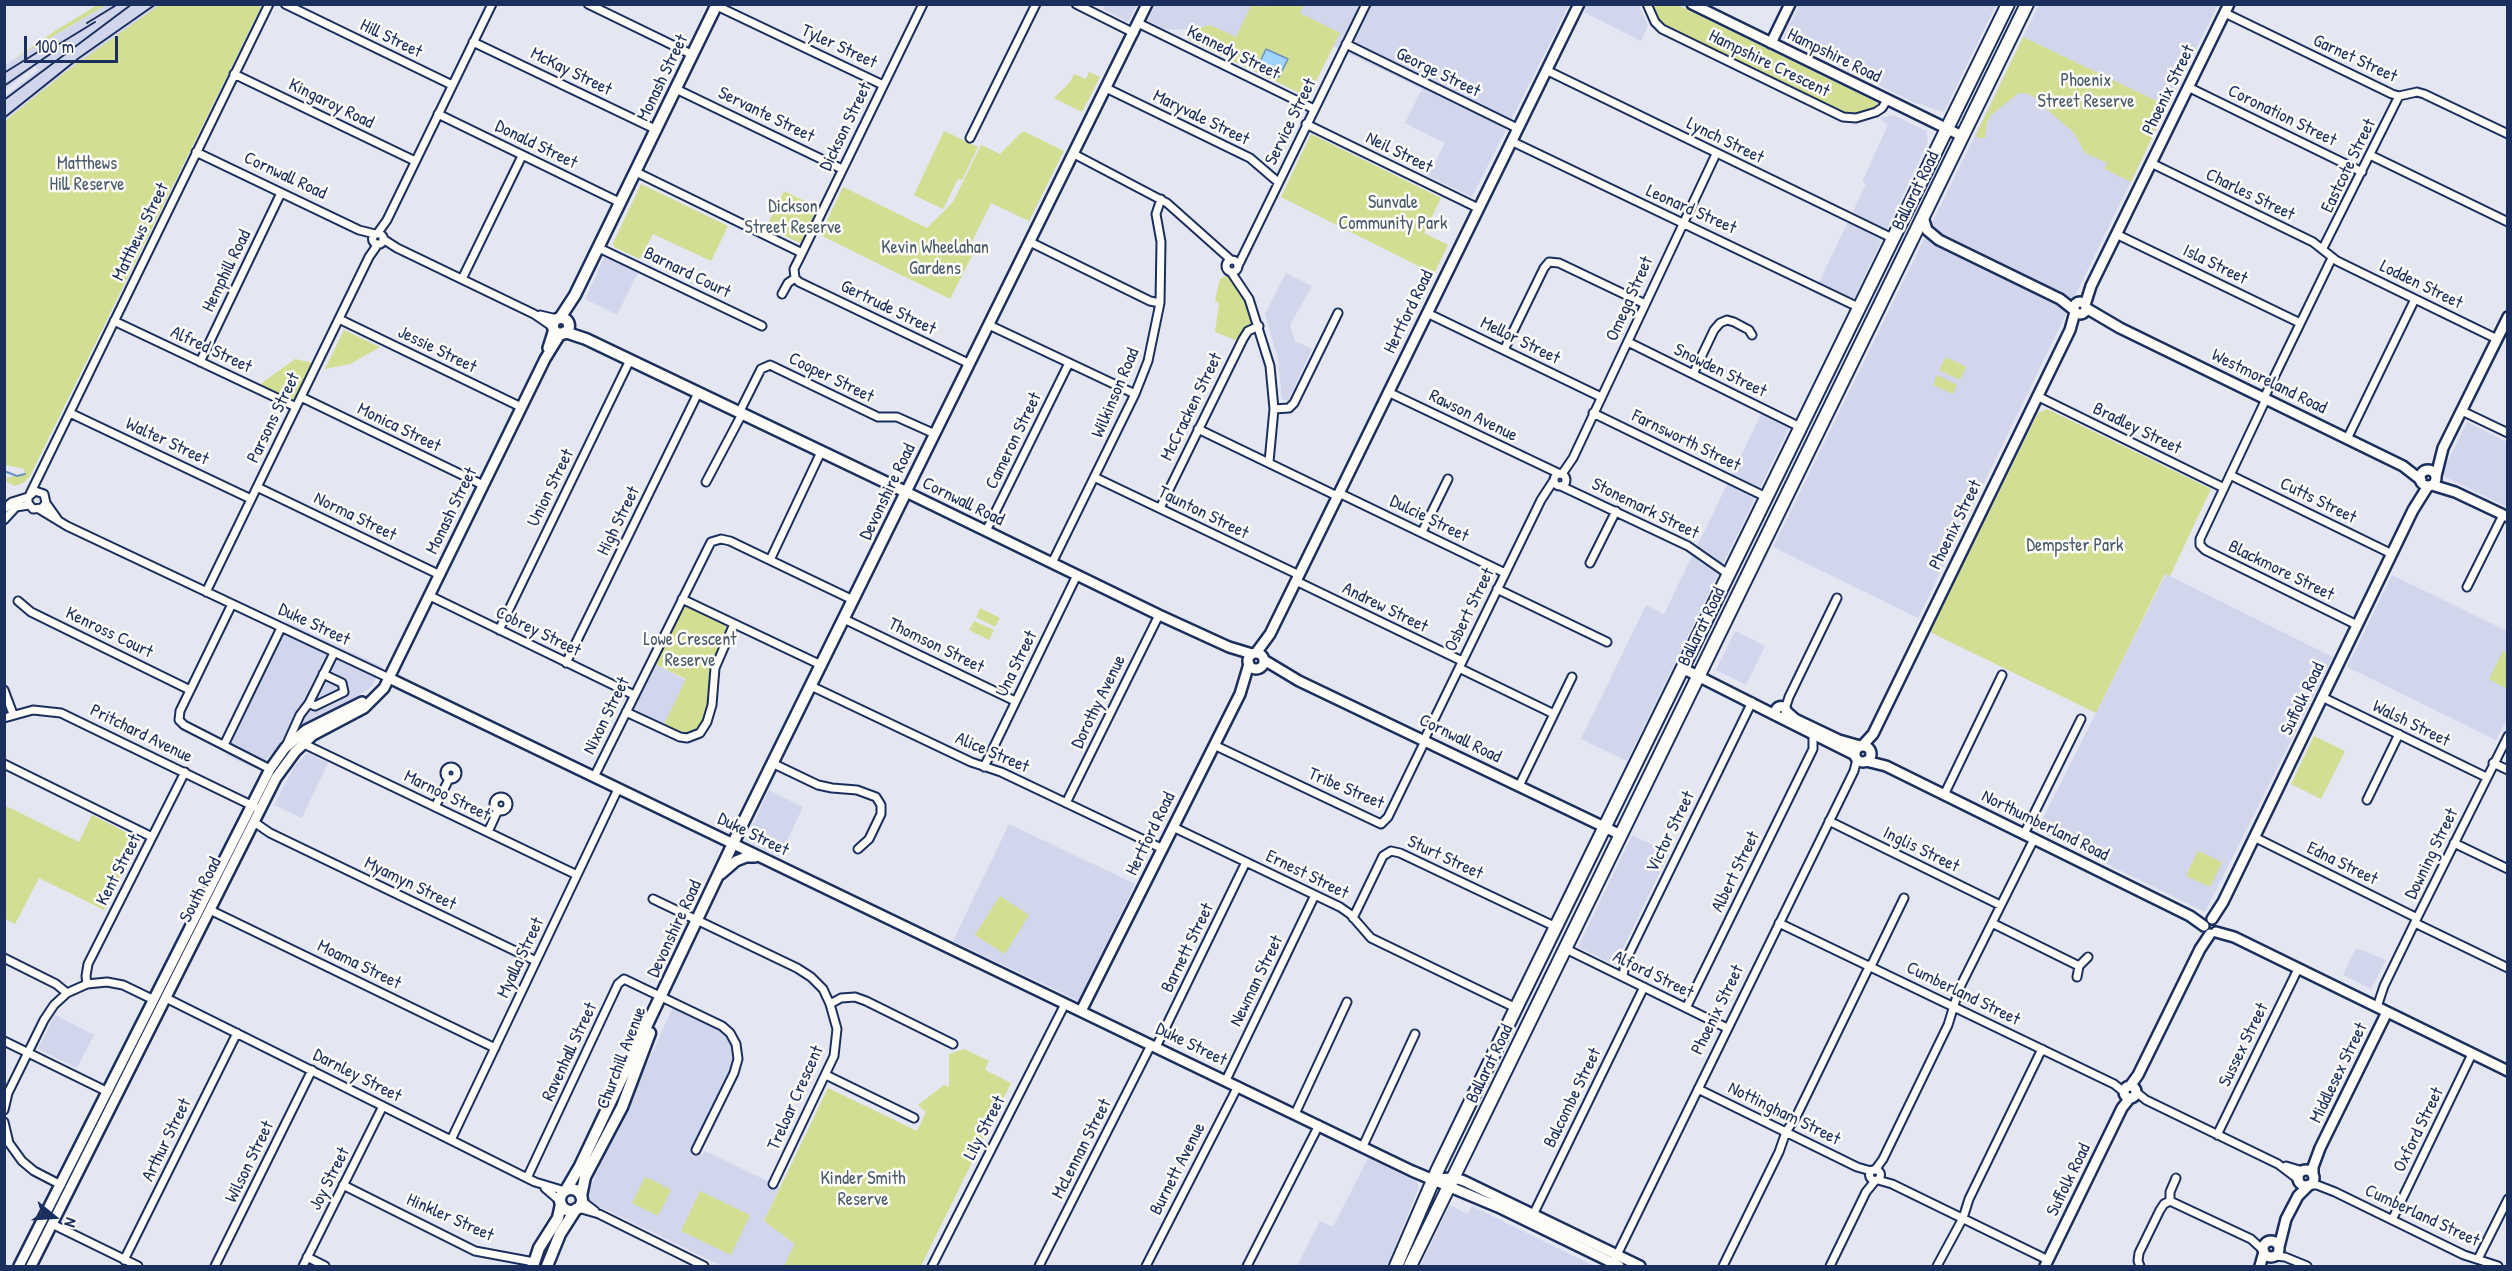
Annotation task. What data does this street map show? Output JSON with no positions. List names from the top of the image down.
{
  "streets": {
    "highway": ["Ballarat Road"],
    "main road": [
      "Monash Street",
      "Cornwall Road",
      "Devonshire Road",
      "Churchill Avenue",
      "Hinkler Street"
    ],
    "street": [
      "Hill Street",
      "Tyler Street",
      "Kennedy Street",
      "Hampshire Road",
      "Garnet Street",
      "Hampshire Crescent",
      "McKay Street",
      "George Street",
      "Phoenix Street",
      "Kingaroy Road",
      "Servante Street",
      "Coronation Street",
      "Maryvale Street",
      "Service Street",
      "Dickson Street",
      "Lynch Street",
      "Donald Street",
      "Neil Street",
      "Eastcote Street",
      "Charles Street",
      "Leonard Street",
      "Matthews Street",
      "Isla Street",
      "Hemphill Road",
      "Barnard Court",
      "Lodden Street",
      "Omega Street",
      "Gertrude Street",
      "Hertford Road",
      "Mellor Street",
      "Alfred Street",
      "Jessie Street",
      "Snowden Street",
      "Cooper Street",
      "Westmoreland Road",
      "Wilkinson Road",
      "McCracken Street",
      "Rawson Avenue",
      "Parsons Street",
      "Monica Street",
      "Bradley Street",
      "Cameron Street",
      "Farnsworth Street",
      "Walter Street",
      "Union Street",
      "Cutts Street",
      "Stonemark Street",
      "Taunton Street",
      "Norma Street",
      "Dulcie Street",
      "High Street",
      "Blackmore Street",
      "Andrew Street",
      "Osbert Street",
      "Duke Street",
      "Cobrey Street",
      "Kenross Court",
      "Thomson Street",
      "Una Street",
      "Suffolk Road",
      "Dorothy Avenue",
      "Nixon Street",
      "Walsh Street",
      "Pritchard Avenue",
      "Alice Street",
      "Tribe Street",
      "Marnoo Street",
      "Northumberland Road",
      "Victor Street",
      "Inglis Street",
      "Downing Street",
      "Sturt Street",
      "Edna Street",
      "Kent Street",
      "Albert Street",
      "Ernest Street",
      "Myamyn Street",
      "South Road",
      "Barnett Street",
      "Myalla Street",
      "Moama Street",
      "Alford Street",
      "Newman Street",
      "Cumberland Street",
      "Sussex Street",
      "Ravenhall Street",
      "Middlesex Street",
      "Darnley Street",
      "Treloar Crescent",
      "Balcombe Street",
      "Nottingham Street",
      "Lily Street",
      "Oxford Street",
      "Arthur Street",
      "McLennan Street",
      "Wilson Street",
      "Burnett Avenue",
      "Joy Street"
    ]
  },
  "crossings": [
    ["Hill Street", "Parsons Street"],
    ["Tyler Street", "Monash Street"],
    ["Tyler Street", "Dickson Street"],
    ["Kennedy Street", "Service Street"],
    ["Kennedy Street", "Devonshire Road"],
    ["Hampshire Road", "Hampshire Crescent"],
    ["Hampshire Road", "Ballarat Road"],
    ["Garnet Street", "Phoenix Street"],
    ["Garnet Street", "Eastcote Street"],
    ["McKay Street", "Monash Street"],
    ["McKay Street", "Parsons Street"],
    ["George Street", "Service Street"],
    ["George Street", "Hertford Road"],
    ["Monash Street", "Servante Street"],
    ["Monash Street", "Donald Street"],
    ["Monash Street", "Cornwall Road"],
    ["Monash Street", "Barnard Court"],
    ["Monash Street", "Jessie Street"],
    ["Monash Street", "Monica Street"],
    ["Monash Street", "Norma Street"],
    ["Monash Street", "Duke Street"],
    ["Monash Street", "Cobrey Street"],
    ["Monash Street", "South Road"],
    ["Phoenix Street", "Coronation Street"],
    ["Phoenix Street", "Charles Street"],
    ["Phoenix Street", "Isla Street"],
    ["Phoenix Street", "Westmoreland Road"],
    ["Phoenix Street", "Bradley Street"],
    ["Phoenix Street", "Duke Street"],
    ["Phoenix Street", "Northumberland Road"],
    ["Phoenix Street", "Inglis Street"],
    ["Phoenix Street", "Alford Street"],
    ["Phoenix Street", "Cumberland Street"],
    ["Phoenix Street", "Nottingham Street"],
    ["Kingaroy Road", "Matthews Street"],
    ["Kingaroy Road", "Parsons Street"],
    ["Servante Street", "Dickson Street"],
    ["Coronation Street", "Eastcote Street"],
    ["Maryvale Street", "Service Street"],
    ["Maryvale Street", "Devonshire Road"],
    ["Service Street", "Neil Street"],
    ["Dickson Street", "Gertrude Street"],
    ["Lynch Street", "Ballarat Road"],
    ["Lynch Street", "Omega Street"],
    ["Lynch Street", "Hertford Road"],
    ["Donald Street", "Parsons Street"],
    ["Neil Street", "Hertford Road"],
    ["Eastcote Street", "Charles Street"],
    ["Cornwall Road", "Ballarat Road"],
    ["Cornwall Road", "Matthews Street"],
    ["Cornwall Road", "Hemphill Road"],
    ["Cornwall Road", "Hertford Road"],
    ["Cornwall Road", "Cooper Street"],
    ["Cornwall Road", "Wilkinson Road"],
    ["Cornwall Road", "Parsons Street"],
    ["Cornwall Road", "Cameron Street"],
    ["Cornwall Road", "Union Street"],
    ["Cornwall Road", "Devonshire Road"],
    ["Cornwall Road", "High Street"],
    ["Cornwall Road", "Osbert Street"],
    ["Cornwall Road", "Una Street"],
    ["Cornwall Road", "Dorothy Avenue"],
    ["Cornwall Road", "Tribe Street"],
    ["Ballarat Road", "Leonard Street"],
    ["Ballarat Road", "Snowden Street"],
    ["Ballarat Road", "Westmoreland Road"],
    ["Ballarat Road", "Farnsworth Street"],
    ["Ballarat Road", "Stonemark Street"],
    ["Ballarat Road", "Duke Street"],
    ["Ballarat Road", "Northumberland Road"],
    ["Ballarat Road", "Sturt Street"],
    ["Ballarat Road", "Ernest Street"],
    ["Ballarat Road", "Alford Street"],
    ["Charles Street", "Lodden Street"],
    ["Leonard Street", "Omega Street"],
    ["Leonard Street", "Hertford Road"],
    ["Matthews Street", "Alfred Street"],
    ["Matthews Street", "Walter Street"],
    ["Matthews Street", "Duke Street"],
    ["Hemphill Road", "Alfred Street"],
    ["Lodden Street", "Suffolk Road"],
    ["Omega Street", "Mellor Street"],
    ["Omega Street", "Snowden Street"],
    ["Omega Street", "Rawson Avenue"],
    ["Omega Street", "Farnsworth Street"],
    ["Omega Street", "Stonemark Street"],
    ["Omega Street", "Osbert Street"],
    ["Gertrude Street", "Devonshire Road"],
    ["Hertford Road", "Mellor Street"],
    ["Hertford Road", "Rawson Avenue"],
    ["Hertford Road", "Taunton Street"],
    ["Hertford Road", "Dulcie Street"],
    ["Hertford Road", "Andrew Street"],
    ["Hertford Road", "Duke Street"],
    ["Hertford Road", "Alice Street"],
    ["Hertford Road", "Tribe Street"],
    ["Hertford Road", "Ernest Street"],
    ["Alfred Street", "Parsons Street"],
    ["Jessie Street", "Parsons Street"],
    ["Cooper Street", "Devonshire Road"],
    ["Westmoreland Road", "Suffolk Road"],
    ["Wilkinson Road", "Taunton Street"],
    ["McCracken Street", "Taunton Street"],
    ["McCracken Street", "Dulcie Street"],
    ["Rawson Avenue", "Stonemark Street"],
    ["Rawson Avenue", "Osbert Street"],
    ["Parsons Street", "Monica Street"],
    ["Parsons Street", "Walter Street"],
    ["Parsons Street", "Norma Street"],
    ["Parsons Street", "Duke Street"],
    ["Bradley Street", "Blackmore Street"],
    ["Union Street", "Cobrey Street"],
    ["Devonshire Road", "Duke Street"],
    ["Devonshire Road", "Thomson Street"],
    ["Devonshire Road", "Alice Street"],
    ["Devonshire Road", "Ravenhall Street"],
    ["Devonshire Road", "Churchill Avenue"],
    ["Devonshire Road", "Treloar Crescent"],
    ["Cutts Street", "Suffolk Road"],
    ["Stonemark Street", "Osbert Street"],
    ["Taunton Street", "Andrew Street"],
    ["Dulcie Street", "Osbert Street"],
    ["High Street", "Cobrey Street"],
    ["Blackmore Street", "Suffolk Road"],
    ["Andrew Street", "Osbert Street"],
    ["Osbert Street", "Tribe Street"],
    ["Duke Street", "Nixon Street"],
    ["Duke Street", "South Road"],
    ["Duke Street", "Barnett Street"],
    ["Duke Street", "Myalla Street"],
    ["Duke Street", "Newman Street"],
    ["Duke Street", "Balcombe Street"],
    ["Duke Street", "Lily Street"],
    ["Duke Street", "McLennan Street"],
    ["Duke Street", "Burnett Avenue"],
    ["Cobrey Street", "Nixon Street"],
    ["Thomson Street", "Una Street"],
    ["Una Street", "Alice Street"],
    ["Suffolk Road", "Walsh Street"],
    ["Suffolk Road", "Northumberland Road"],
    ["Suffolk Road", "Edna Street"],
    ["Suffolk Road", "Cumberland Street"],
    ["Suffolk Road", "Nottingham Street"],
    ["Dorothy Avenue", "Alice Street"],
    ["Walsh Street", "Downing Street"],
    ["Pritchard Avenue", "Kent Street"],
    ["Pritchard Avenue", "South Road"],
    ["Marnoo Street", "South Road"],
    ["Marnoo Street", "Myalla Street"],
    ["Northumberland Road", "Victor Street"],
    ["Northumberland Road", "Downing Street"],
    ["Northumberland Road", "Albert Street"],
    ["Northumberland Road", "Sussex Street"],
    ["Northumberland Road", "Middlesex Street"],
    ["Northumberland Road", "Oxford Street"],
    ["Victor Street", "Alford Street"],
    ["Downing Street", "Edna Street"],
    ["Sturt Street", "Ernest Street"],
    ["Albert Street", "Alford Street"],
    ["Ernest Street", "Barnett Street"],
    ["Ernest Street", "Newman Street"],
    ["Myamyn Street", "South Road"],
    ["Myamyn Street", "Myalla Street"],
    ["South Road", "Moama Street"],
    ["South Road", "Darnley Street"],
    ["Barnett Street", "McLennan Street"],
    ["Myalla Street", "Moama Street"],
    ["Myalla Street", "Darnley Street"],
    ["Alford Street", "Balcombe Street"],
    ["Cumberland Street", "Sussex Street"],
    ["Cumberland Street", "Middlesex Street"],
    ["Cumberland Street", "Oxford Street"],
    ["Ravenhall Street", "Churchill Avenue"],
    ["Ravenhall Street", "Darnley Street"],
    ["Churchill Avenue", "Darnley Street"],
    ["Churchill Avenue", "Hinkler Street"],
    ["Darnley Street", "Arthur Street"],
    ["Darnley Street", "Wilson Street"],
    ["Darnley Street", "Joy Street"],
    ["Joy Street", "Hinkler Street"]
  ],
  "parks": [
    "Phoenix Street Reserve",
    "Matthews Hill Reserve",
    "Sunvale Community Park",
    "Dickson Street Reserve",
    "Kevin Wheelahan Gardens",
    "Dempster Park",
    "Lowe Crescent Reserve",
    "Kinder Smith Reserve"
  ],
  "scale_bar": "100 m",
  "north": "right"
}
